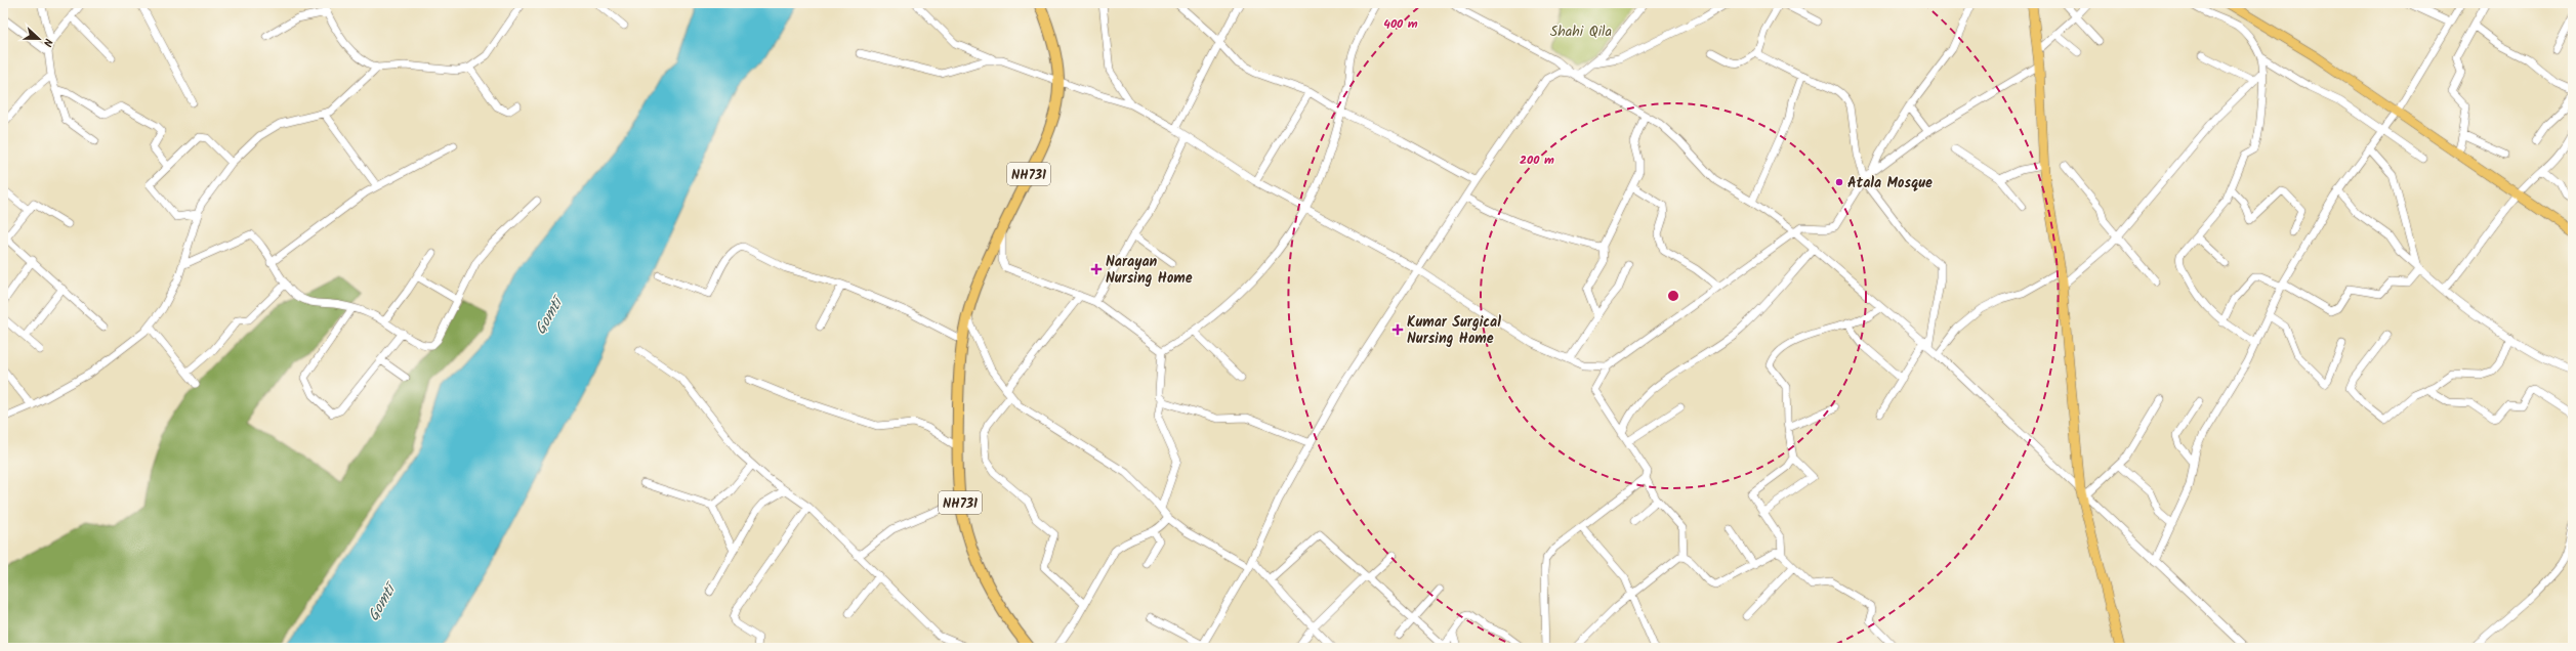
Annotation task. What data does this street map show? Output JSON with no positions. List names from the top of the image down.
{
  "streets": {
    "highway": ["NH731"]
  },
  "water": ["Gomtī"],
  "parks": ["Shahi Qila"],
  "places": {
    "other": ["Atala Mosque"],
    "health": ["Narayan Nursing Home", "Kumar Surgical Nursing Home"]
  },
  "north": "right",
  "rings": ["400 m", "200 m"]
}
